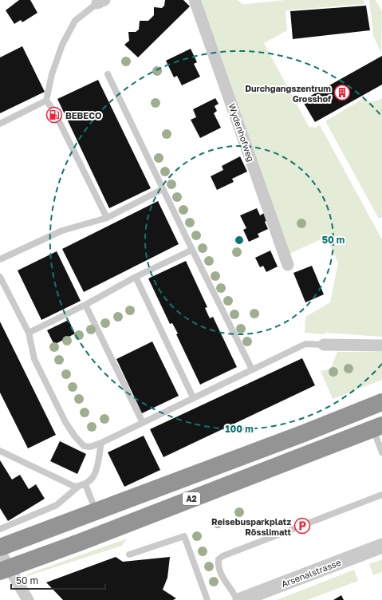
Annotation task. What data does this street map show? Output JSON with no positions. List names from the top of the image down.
{
  "streets": {
    "highway": ["A2"],
    "street": ["Wydenhofweg", "Arsenalstrasse"]
  },
  "places": {
    "building": ["Durchgangszentrum Grosshof"],
    "fuel station": ["BEBECO"],
    "parking": ["Reisebusparkplatz Rösslimatt"]
  },
  "scale_bar": "50 m",
  "rings": ["50 m", "100 m"]
}
